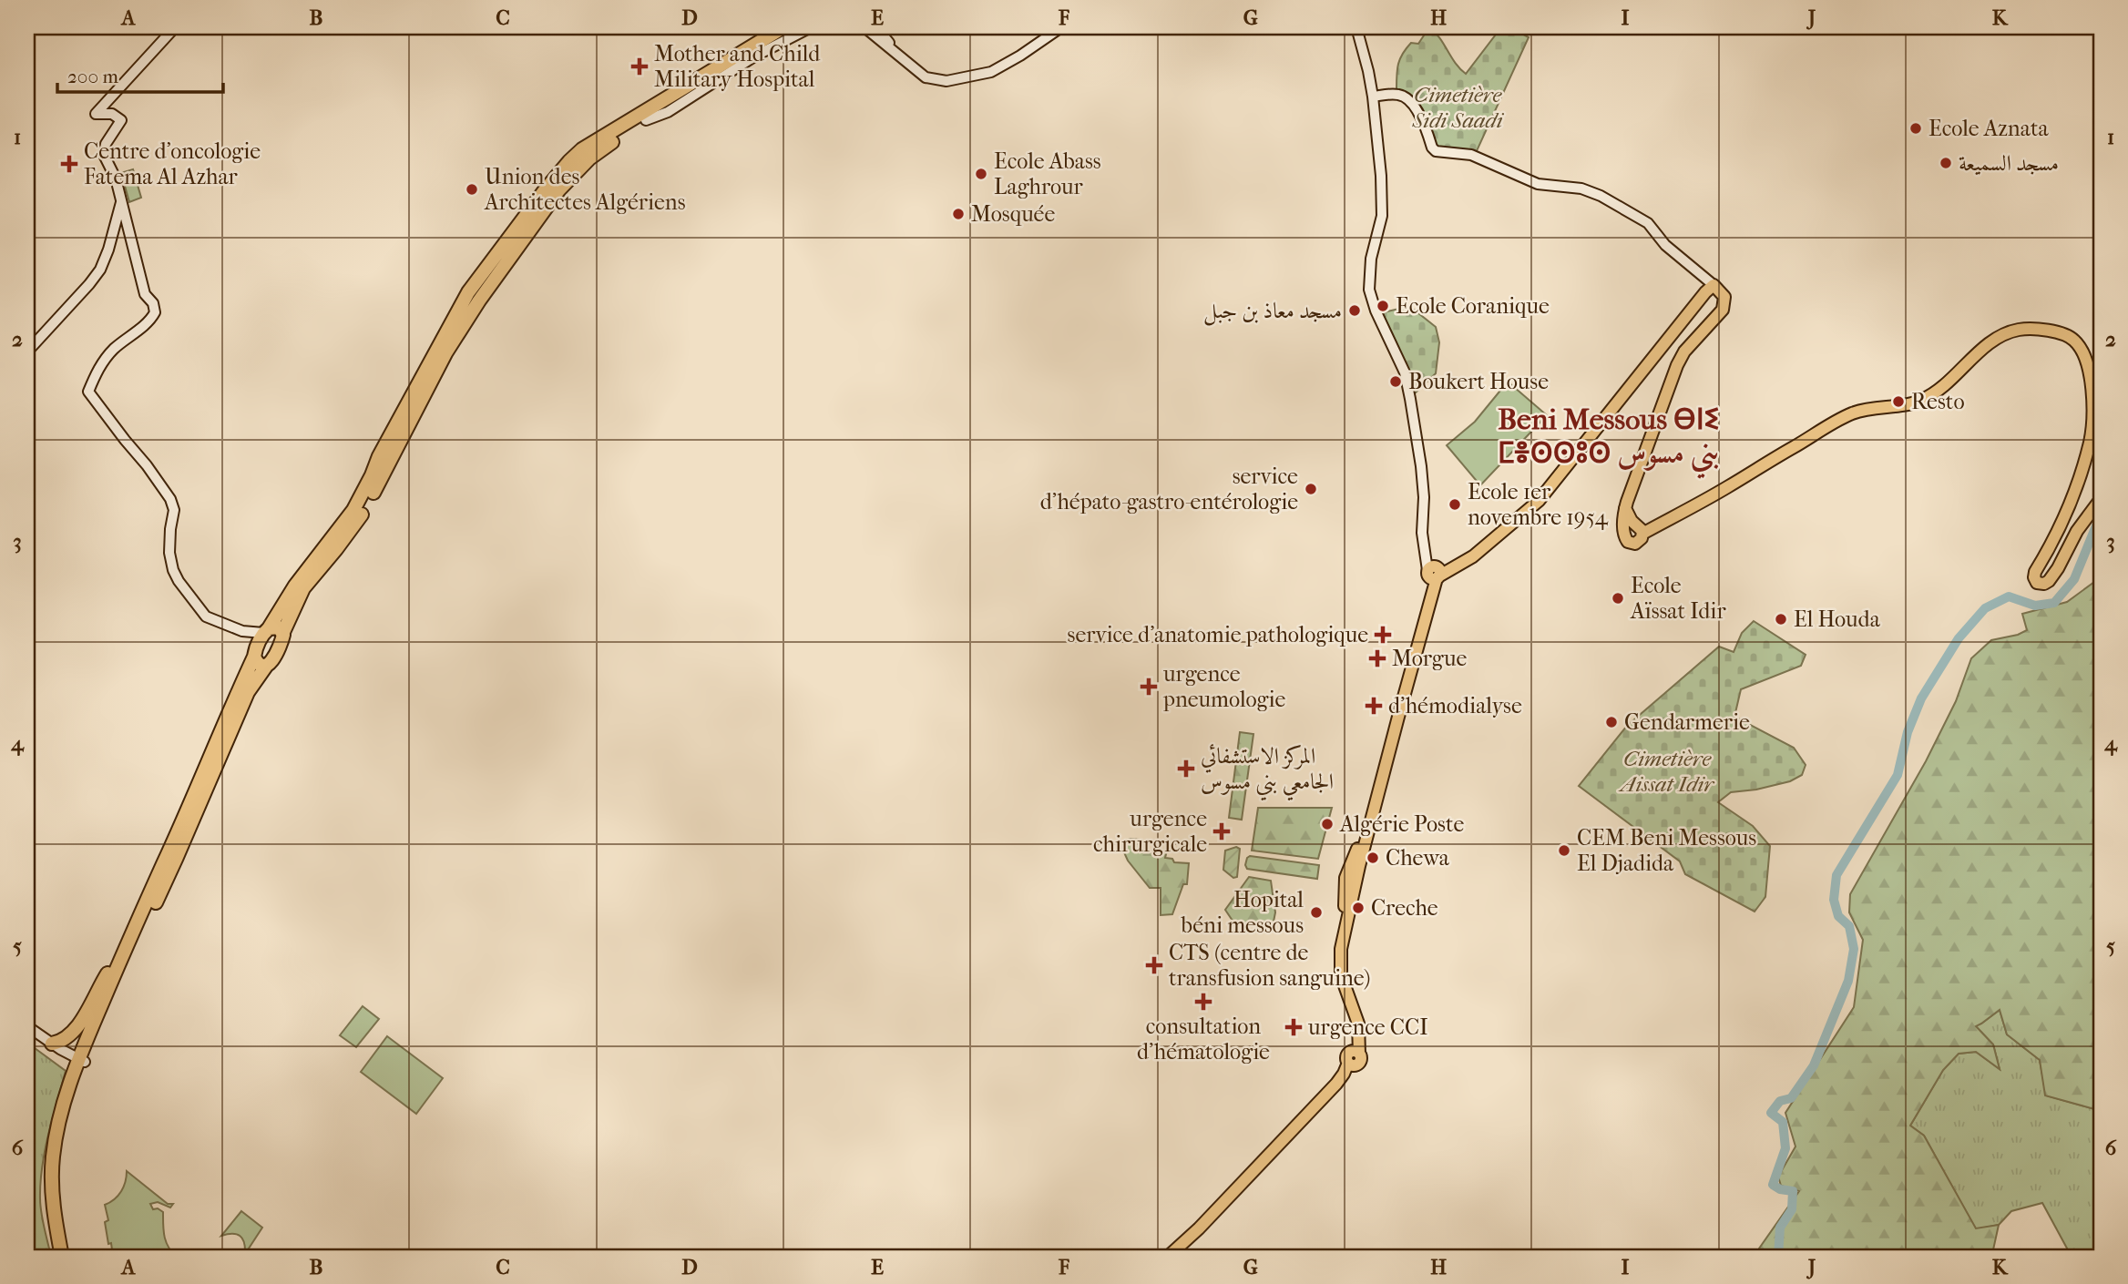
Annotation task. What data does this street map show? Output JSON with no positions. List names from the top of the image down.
{
  "districts": ["Beni Messous ⴱⵏⵉ ⵎⴻⵙⵙⵓⵙ بني مسوس"],
  "parks": ["Cimetière Sidi Saadi", "Cimetière Aissat Idir"],
  "places": {
    "health": [
      "Mother and Child Military Hospital",
      "Centre d'oncologie Fatema Al Azhar",
      "service d'anatomie pathologique",
      "Morgue",
      "urgence pneumologie",
      "d'hémodialyse",
      "المركز الاستشفائي الجامعي بني مسوس",
      "urgence chirurgicale",
      "CTS (centre de transfusion sanguine)",
      "consultation d'hématologie",
      "urgence CCI"
    ],
    "other": [
      "Ecole Aznata",
      "مسجد السميعة",
      "Ecole Abass Laghrour",
      "Union des Architectes Algériens",
      "Mosquée",
      "Ecole Coranique",
      "مسجد معاذ بن جبل",
      "Boukert House",
      "Resto",
      "service d'hépato-gastro-entérologie",
      "Ecole 1er novembre 1954",
      "Ecole Aïssat Idir",
      "El Houda",
      "Gendarmerie",
      "Algérie Poste",
      "CEM Beni Messous El Djadida",
      "Chewa",
      "Creche",
      "Hopital béni messous"
    ]
  },
  "scale_bar": "200 m",
  "grid": {
    "columns": [
      "A",
      "B",
      "C",
      "D",
      "E",
      "F",
      "G",
      "H",
      "I",
      "J",
      "K"
    ],
    "rows": [
      "1",
      "2",
      "3",
      "4",
      "5",
      "6"
    ]
  }
}
